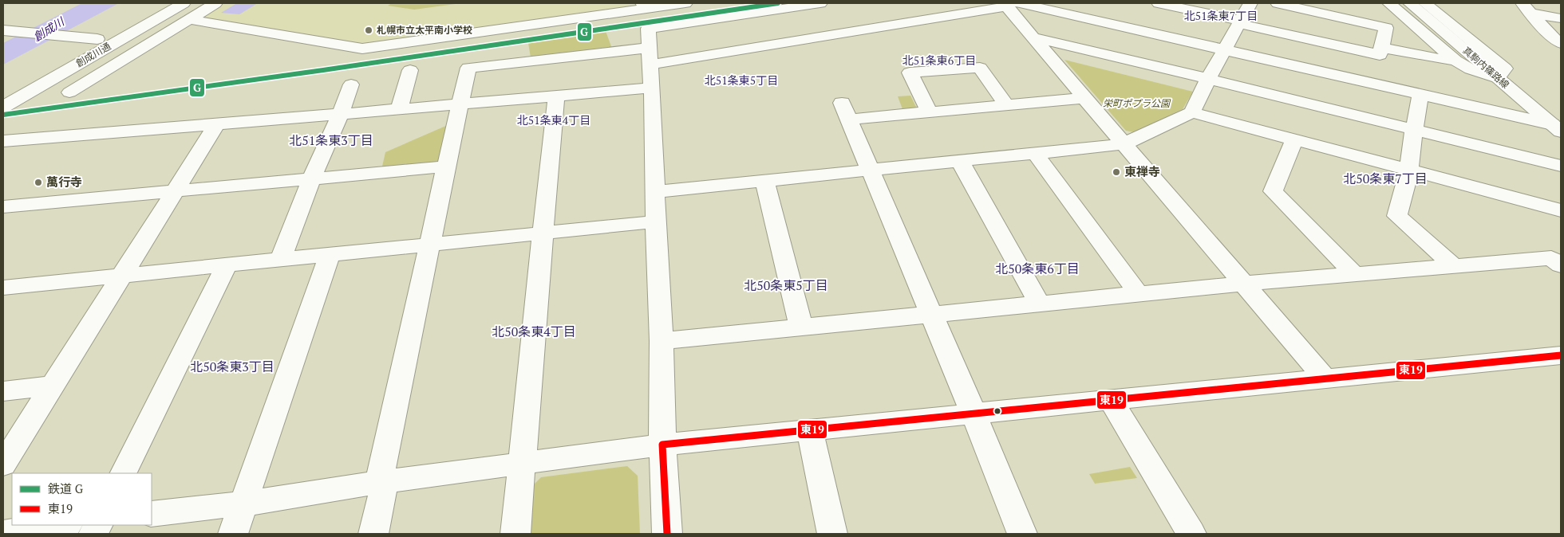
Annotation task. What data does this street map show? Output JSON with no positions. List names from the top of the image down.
{
  "streets": {
    "main road": ["創成川通", "真駒内篠路線"]
  },
  "districts": [
    "北51条東7丁目",
    "北51条東6丁目",
    "北51条東5丁目",
    "北51条東4丁目",
    "北51条東3丁目",
    "北50条東7丁目",
    "北50条東6丁目",
    "北50条東5丁目",
    "北50条東4丁目",
    "北50条東3丁目"
  ],
  "water": ["創成川"],
  "parks": ["栄町ポプラ公園"],
  "places": ["札幌市立太平南小学校", "東禅寺", "萬行寺"],
  "lines": ["rail line G", "transit line 東19"],
  "legend": ["鉄道 G", "東19"]
}
